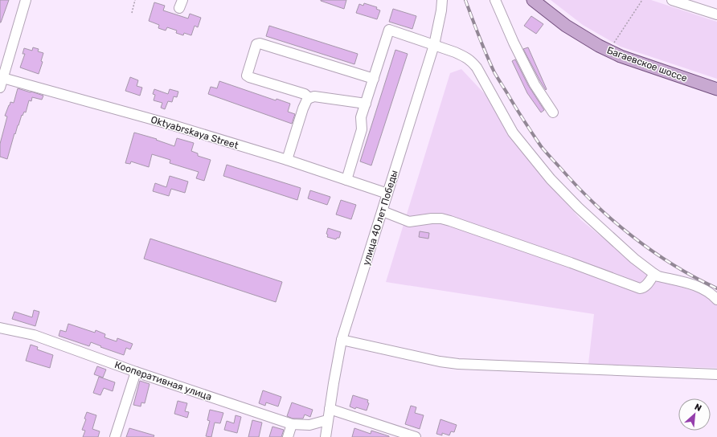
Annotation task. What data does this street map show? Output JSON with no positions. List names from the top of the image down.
{
  "streets": {
    "main road": ["Багаевское шоссе"],
    "street": ["Oktyabrskaya Street", "улица 40 лет Победы", "Кооперативная улица"]
  },
  "crossings": [
    ["Oktyabrskaya Street", "улица 40 лет Победы"],
    ["улица 40 лет Победы", "Кооперативная улица"]
  ],
  "north": "top right"
}
